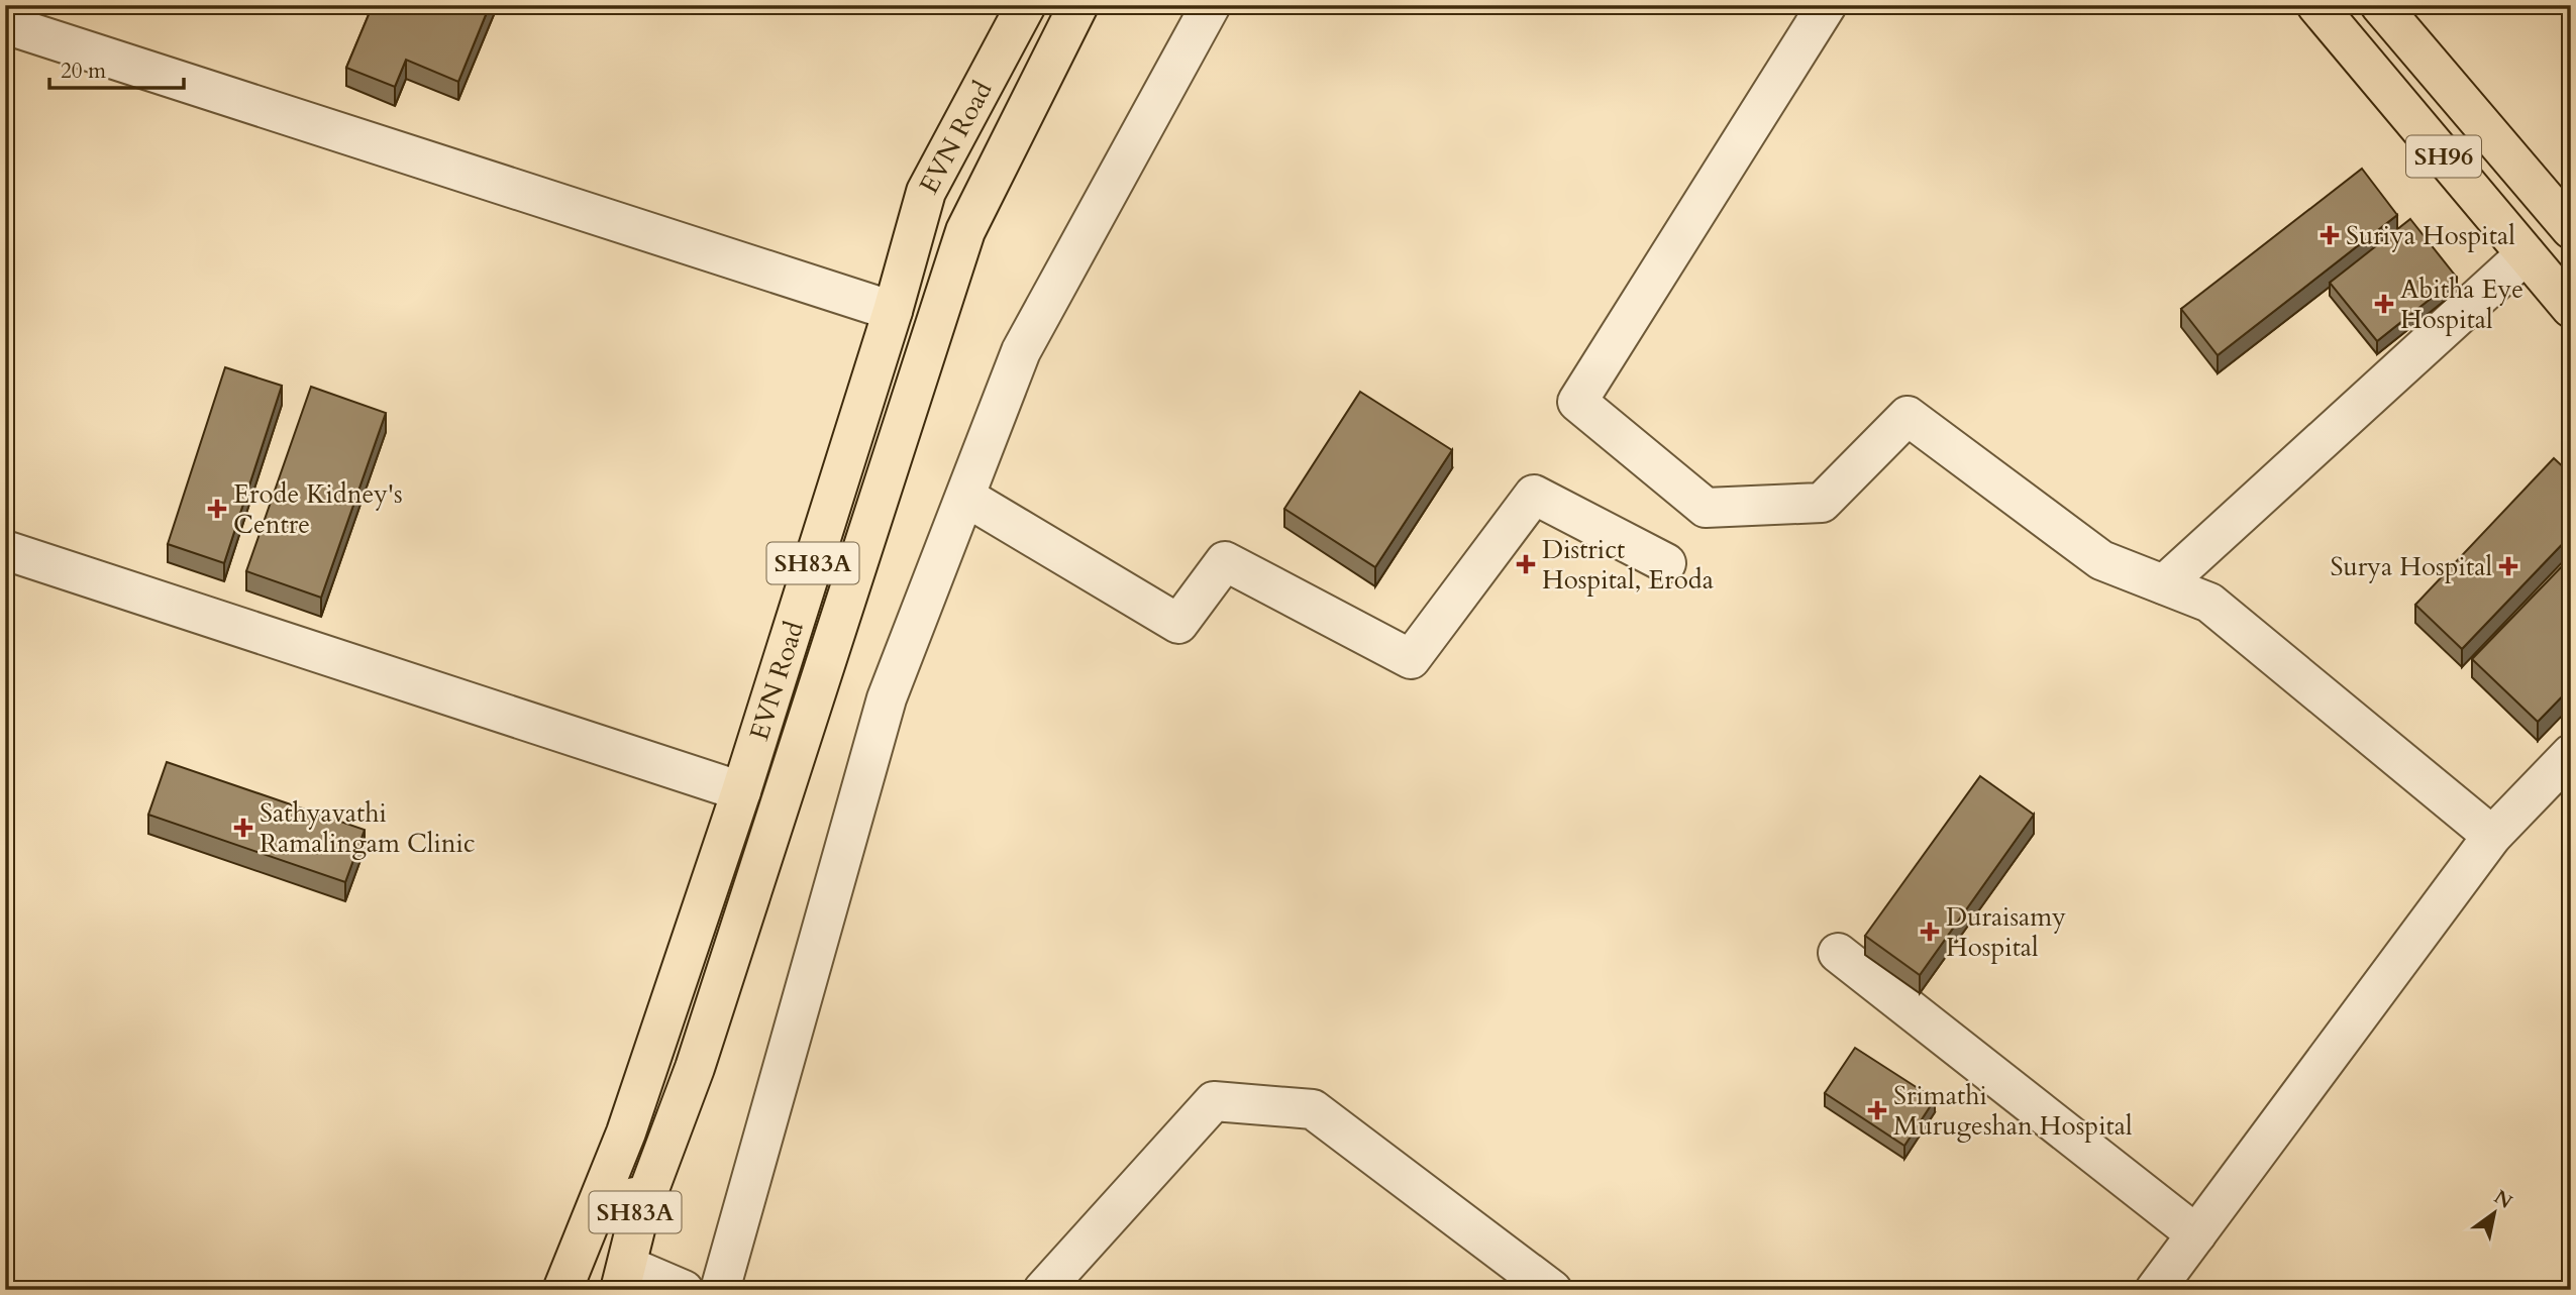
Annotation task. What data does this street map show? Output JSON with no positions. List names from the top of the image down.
{
  "streets": {
    "main road": ["EVN Road", "SH96", "SH83A"]
  },
  "places": {
    "health": [
      "Suriya Hospital",
      "Abitha Eye Hospital",
      "Erode Kidney's Centre",
      "District Hospital, Eroda",
      "Surya Hospital",
      "Sathyavathi Ramalingam Clinic",
      "Duraisamy Hospital",
      "Srimathi Murugeshan Hospital"
    ]
  },
  "scale_bar": "20 m",
  "north": "top right"
}
